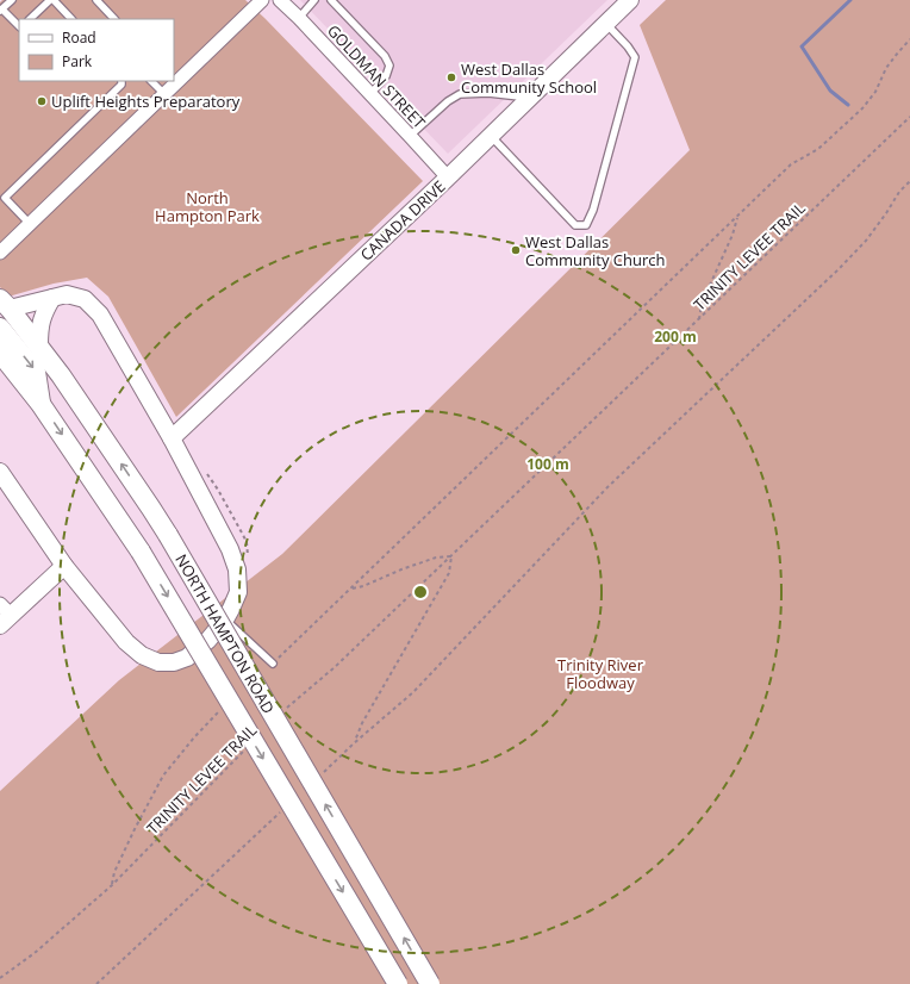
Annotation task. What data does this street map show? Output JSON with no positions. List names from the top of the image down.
{
  "streets": {
    "main road": ["NORTH HAMPTON ROAD"],
    "street": ["GOLDMAN STREET", "CANADA DRIVE"],
    "path": ["TRINITY LEVEE TRAIL"]
  },
  "crossings": [
    ["GOLDMAN STREET", "CANADA DRIVE"]
  ],
  "parks": ["North Hampton Park", "Trinity River Floodway"],
  "places": ["West Dallas Community School", "Uplift Heights Preparatory", "West Dallas Community Church"],
  "legend": ["Road", "Park"],
  "rings": ["200 m", "100 m"]
}
